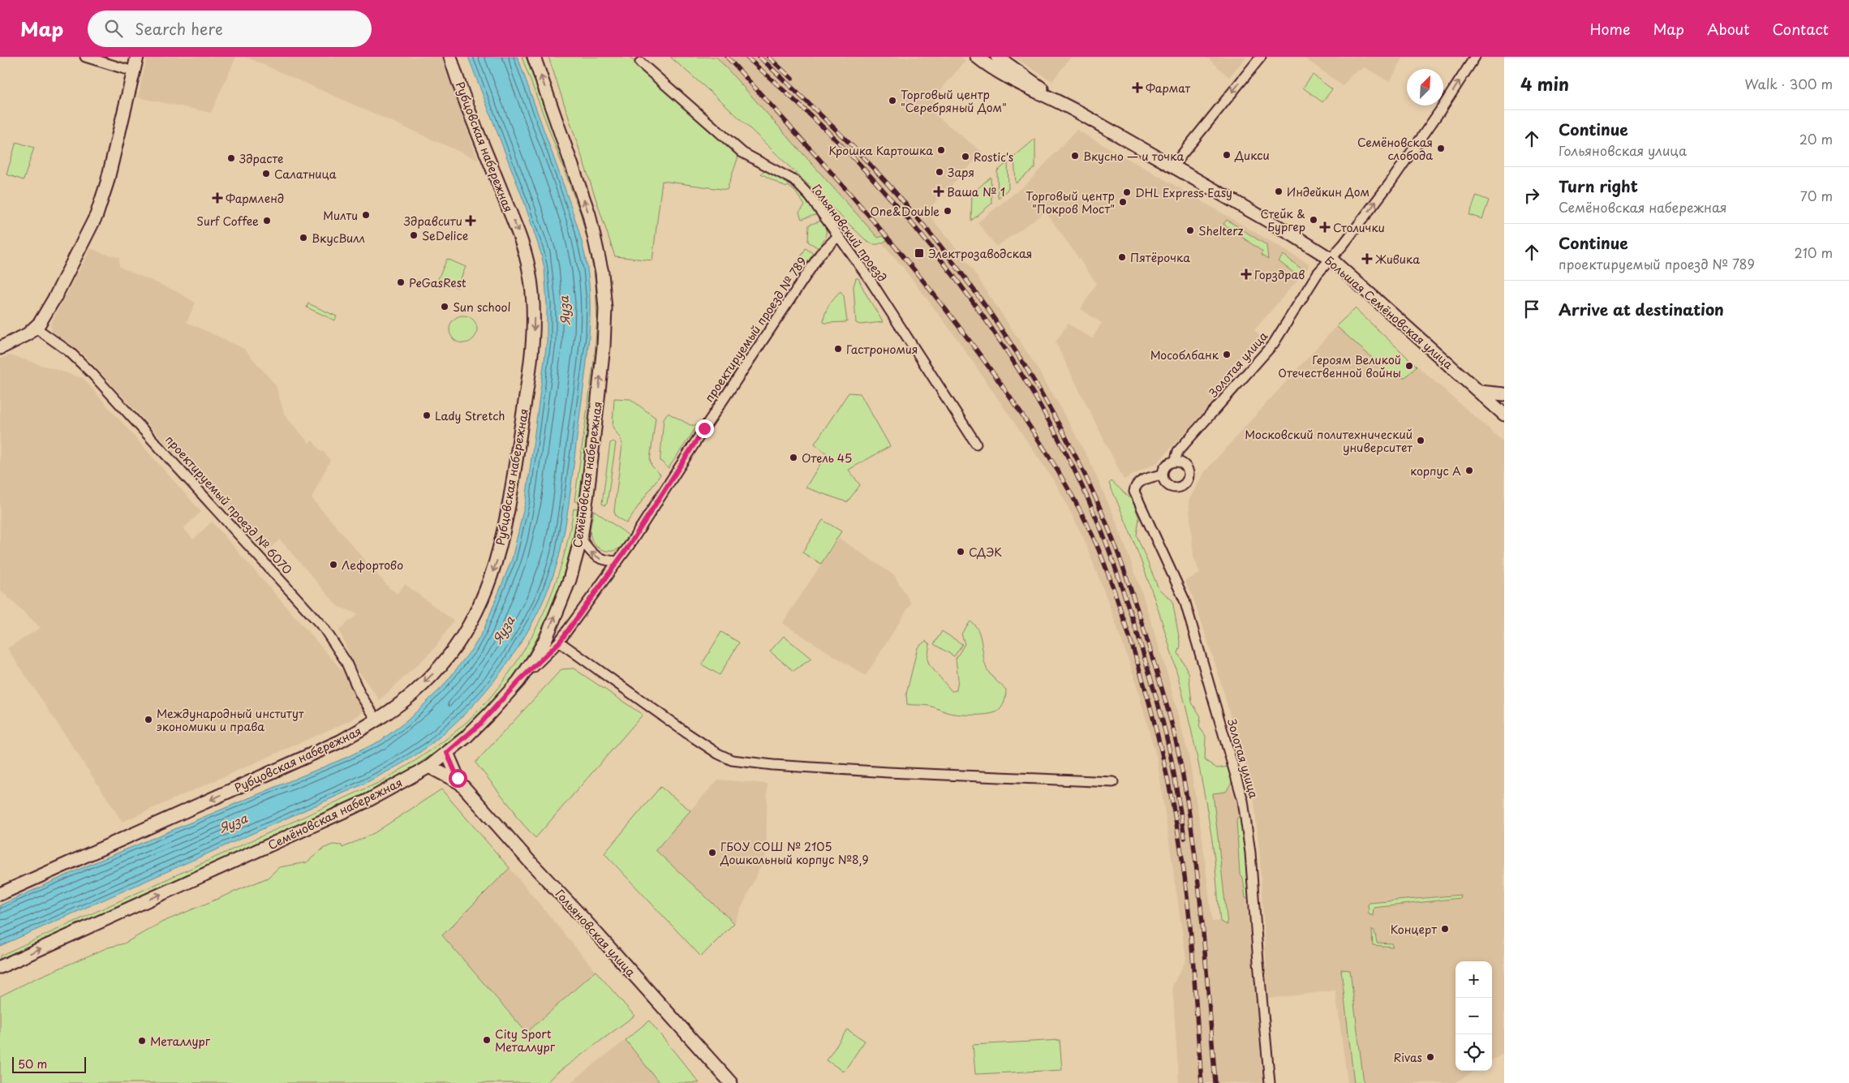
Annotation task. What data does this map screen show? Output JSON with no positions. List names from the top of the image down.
{
  "streets": {
    "main road": [
      "Рубцовская набережная",
      "Большая Семёновская улица",
      "Семёновская набережная",
      "Гольяновская улица"
    ],
    "street": [
      "Гольяновский проезд",
      "проектируемый проезд № 789",
      "Золотая улица",
      "проектируемый проезд № 6070"
    ]
  },
  "crossings": [
    ["Рубцовская набережная", "проектируемый проезд № 6070"],
    ["Гольяновский проезд", "проектируемый проезд № 789"],
    ["Большая Семёновская улица", "Золотая улица"],
    ["проектируемый проезд № 789", "Семёновская набережная"],
    ["Семёновская набережная", "Гольяновская улица"]
  ],
  "one_way": ["Рубцовская набережная", "Семёновская набережная"],
  "water": ["Яуза"],
  "places": {
    "health": [
      "Фармат",
      "Ваша № 1",
      "Фармленд",
      "Здравсити",
      "Столички",
      "Живика",
      "Горздрав"
    ],
    "other": [
      "Торговый центр \"Серебряный Дом\"",
      "Семёновская слобода",
      "Крошка Картошка",
      "Дикси",
      "Вкусно — и точка",
      "Rostic's",
      "Здрасте",
      "Заря",
      "Салатница",
      "Индейкин Дом",
      "DHL Express Easy",
      "Торговый центр \"Покров Мост\"",
      "One&Double",
      "Милти",
      "Стейк & Бургер",
      "Surf Coffee",
      "Shelterz",
      "SeDelice",
      "ВкусВилл",
      "Пятёрочка",
      "PeGasRest",
      "Sun school",
      "Гастрономия",
      "Мособлбанк",
      "Героям Великой Отечественной войны",
      "Lady Stretch",
      "Московский политехнический университет",
      "Отель 45",
      "корпус А",
      "СДЭК",
      "Лефортово",
      "Международный институт экономики и права",
      "ГБОУ СОШ № 2105 Дошкольный корпус №8,9",
      "Концерт",
      "City Sport Металлург",
      "Металлург",
      "Rivas"
    ],
    "transit": ["Электрозаводская"]
  },
  "scale_bar": "50 m",
  "north": "top right",
  "page": {
    "header": "Map",
    "search": "Search here",
    "nav": [
      "Home",
      "Map",
      "About",
      "Contact"
    ],
    "heading": ["4 min", "Walk · 300 m"],
    "list": [
      ["Continue", "Гольяновская улица", "20 m"],
      ["Turn right", "Семёновская набережная", "70 m"],
      ["Continue", "проектируемый проезд № 789", "210 m"],
      "Arrive at destination"
    ],
    "map_buttons": ["+", "−"],
    "scale": "50 m"
  }
}
